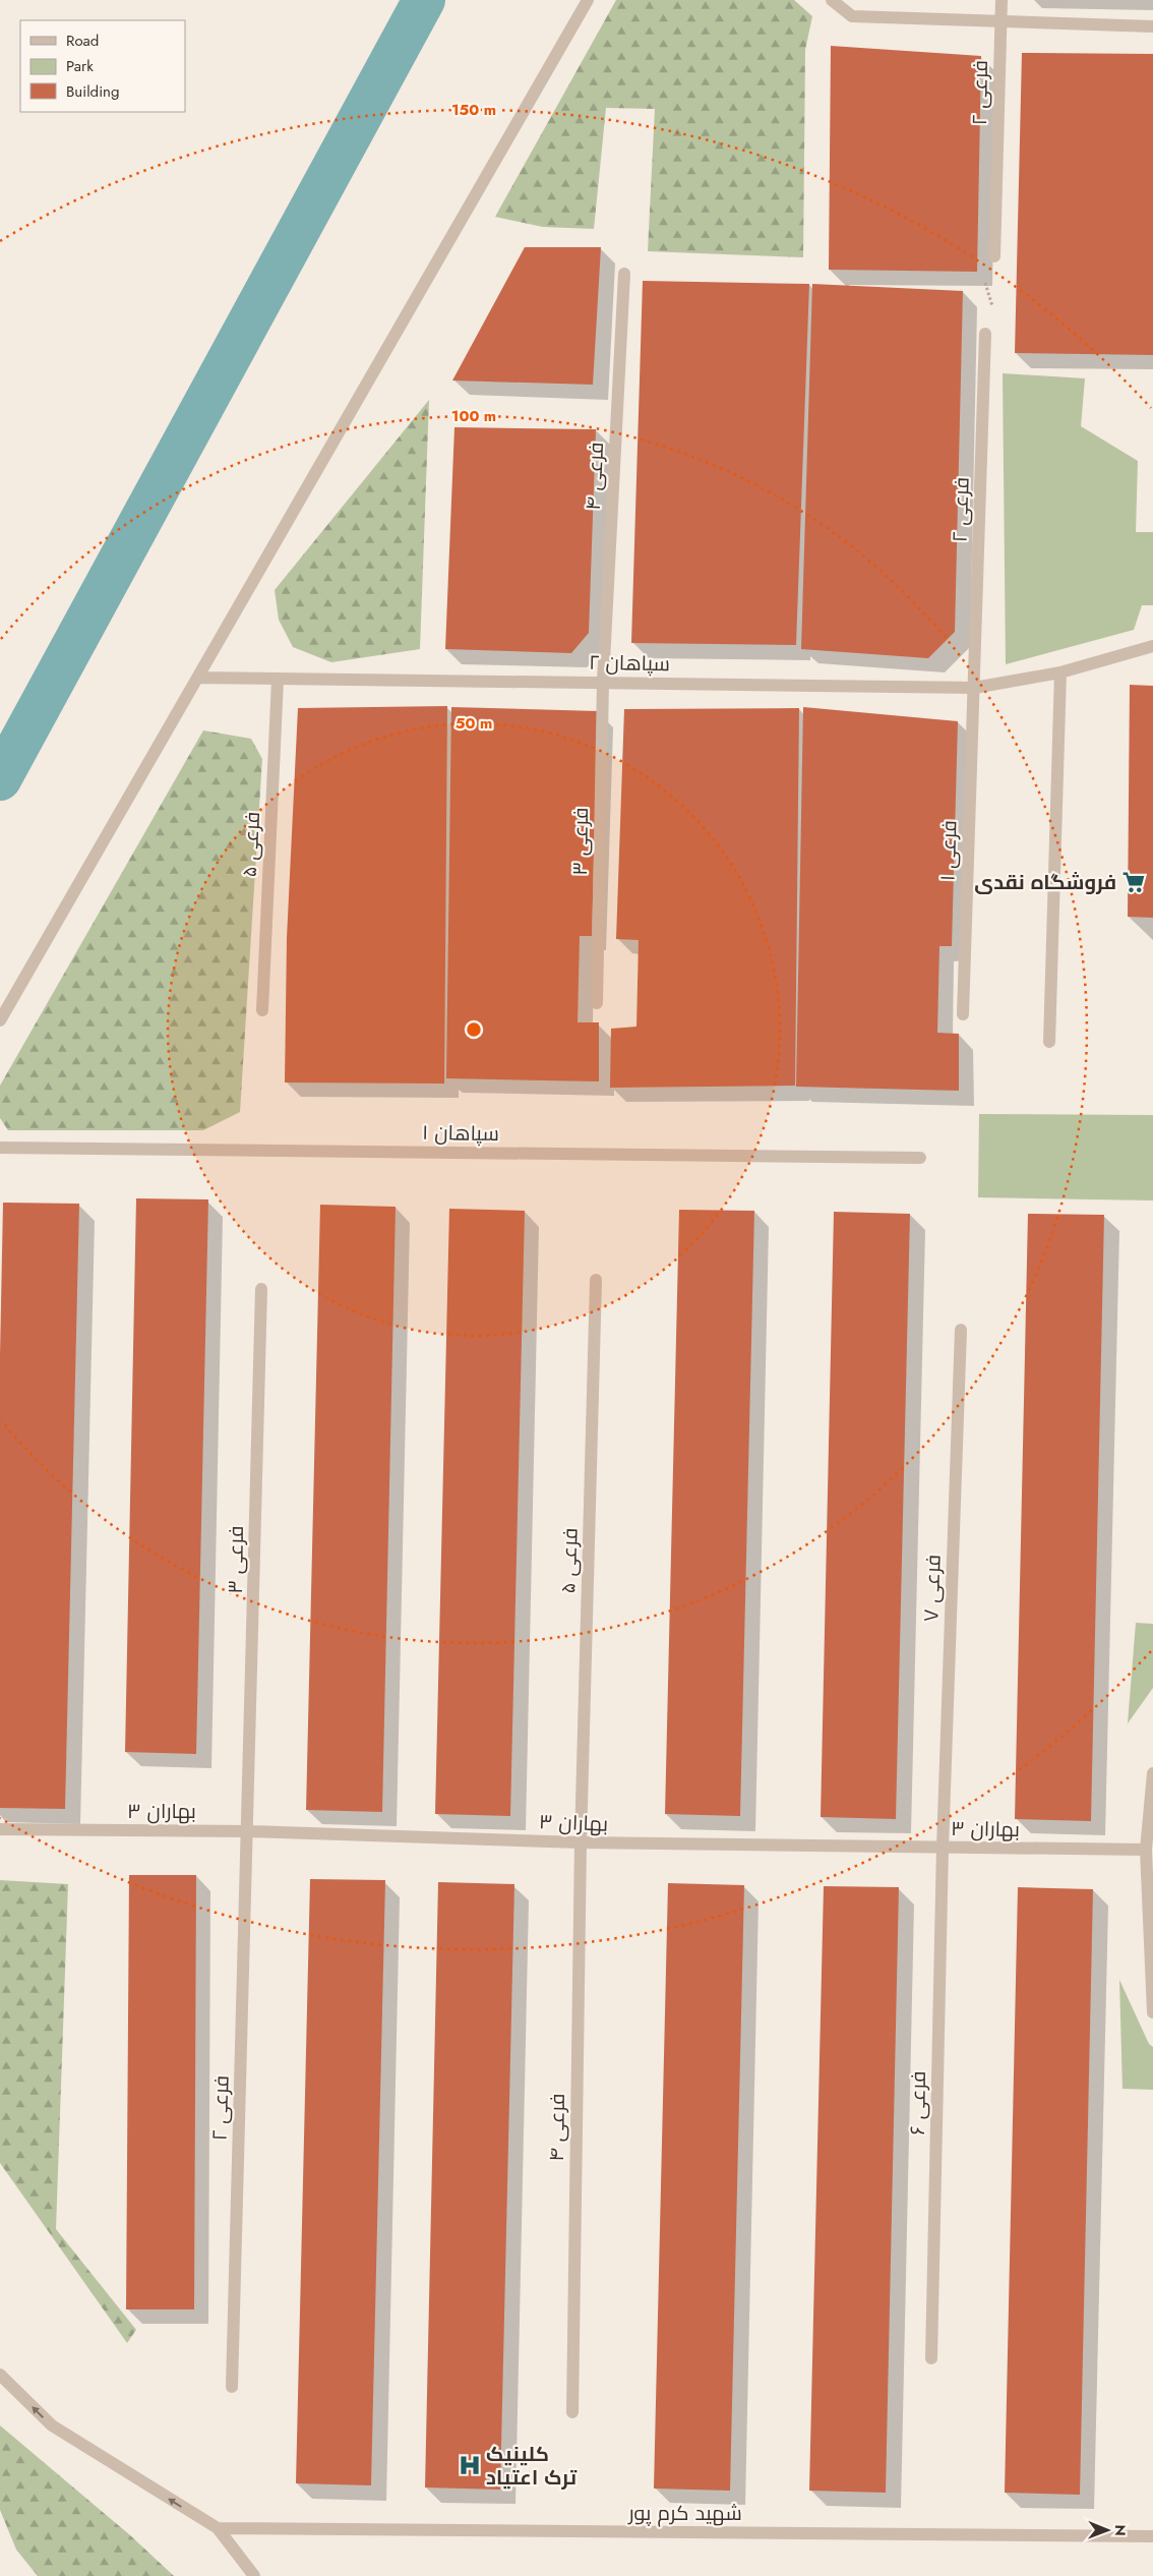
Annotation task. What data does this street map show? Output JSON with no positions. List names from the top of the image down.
{
  "streets": {
    "street": [
      "فرعی ۲",
      "فرعی ۴",
      "سپاهان ۲",
      "فرعی ۳",
      "فرعی ۵",
      "فرعی ۱",
      "سپاهان ۱",
      "فرعی ۷",
      "بهاران ۳",
      "فرعی ۶",
      "شهید کرم پور"
    ]
  },
  "crossings": [
    ["فرعی ۲", "سپاهان ۲"],
    ["فرعی ۲", "فرعی ۳"],
    ["فرعی ۲", "فرعی ۱"],
    ["فرعی ۲", "بهاران ۳"],
    ["فرعی ۴", "سپاهان ۲"],
    ["فرعی ۴", "فرعی ۳"],
    ["فرعی ۴", "فرعی ۵"],
    ["فرعی ۴", "بهاران ۳"],
    ["سپاهان ۲", "فرعی ۳"],
    ["سپاهان ۲", "فرعی ۵"],
    ["سپاهان ۲", "فرعی ۱"],
    ["فرعی ۳", "بهاران ۳"],
    ["فرعی ۵", "بهاران ۳"],
    ["فرعی ۷", "بهاران ۳"],
    ["فرعی ۷", "فرعی ۶"],
    ["بهاران ۳", "فرعی ۶"]
  ],
  "places": {
    "supermarket": ["فروشگاه نقدی"],
    "hospital": ["کلینیک ترک اعتیاد"]
  },
  "legend": ["Road", "Park", "Building"],
  "north": "right",
  "rings": ["150 m", "100 m", "50 m"]
}
